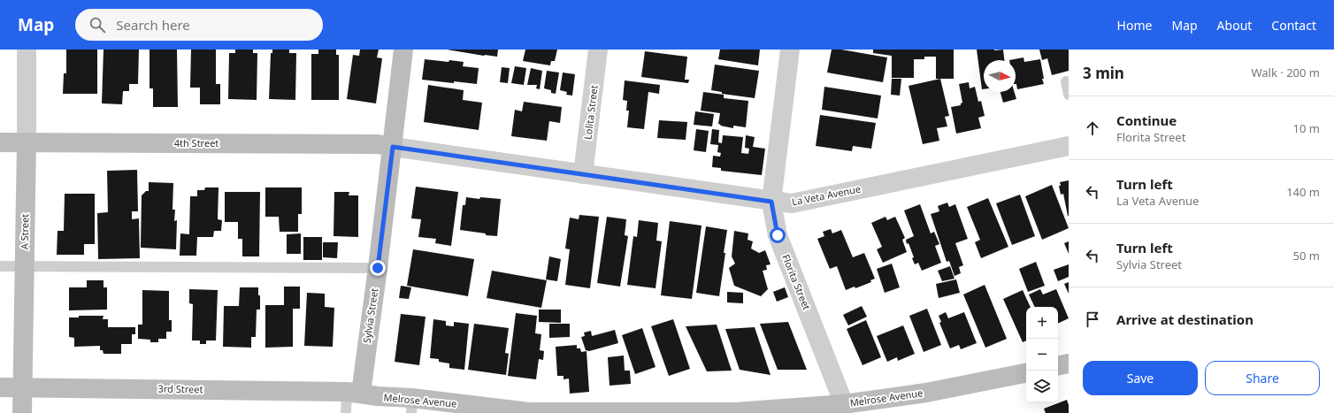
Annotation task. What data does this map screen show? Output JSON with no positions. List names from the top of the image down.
{
  "streets": {
    "street": [
      "Lolita Street",
      "4th Street",
      "La Veta Avenue",
      "A Street",
      "Florita Street",
      "Sylvia Street",
      "3rd Street",
      "Melrose Avenue"
    ]
  },
  "crossings": [
    ["Lolita Street", "La Veta Avenue"],
    ["4th Street", "La Veta Avenue"],
    ["4th Street", "A Street"],
    ["4th Street", "Sylvia Street"],
    ["La Veta Avenue", "Florita Street"],
    ["La Veta Avenue", "Sylvia Street"],
    ["A Street", "3rd Street"],
    ["Florita Street", "Melrose Avenue"],
    ["Sylvia Street", "3rd Street"],
    ["Sylvia Street", "Melrose Avenue"],
    ["3rd Street", "Melrose Avenue"]
  ],
  "north": "right",
  "page": {
    "header": "Map",
    "search": "Search here",
    "nav": [
      "Home",
      "Map",
      "About",
      "Contact"
    ],
    "heading": ["3 min", "Walk · 200 m"],
    "list": [
      ["Continue", "Florita Street", "10 m"],
      ["Turn left", "La Veta Avenue", "140 m"],
      ["Turn left", "Sylvia Street", "50 m"],
      "Arrive at destination"
    ],
    "map_buttons": ["+", "−"],
    "buttons": ["Save", "Share"]
  }
}
